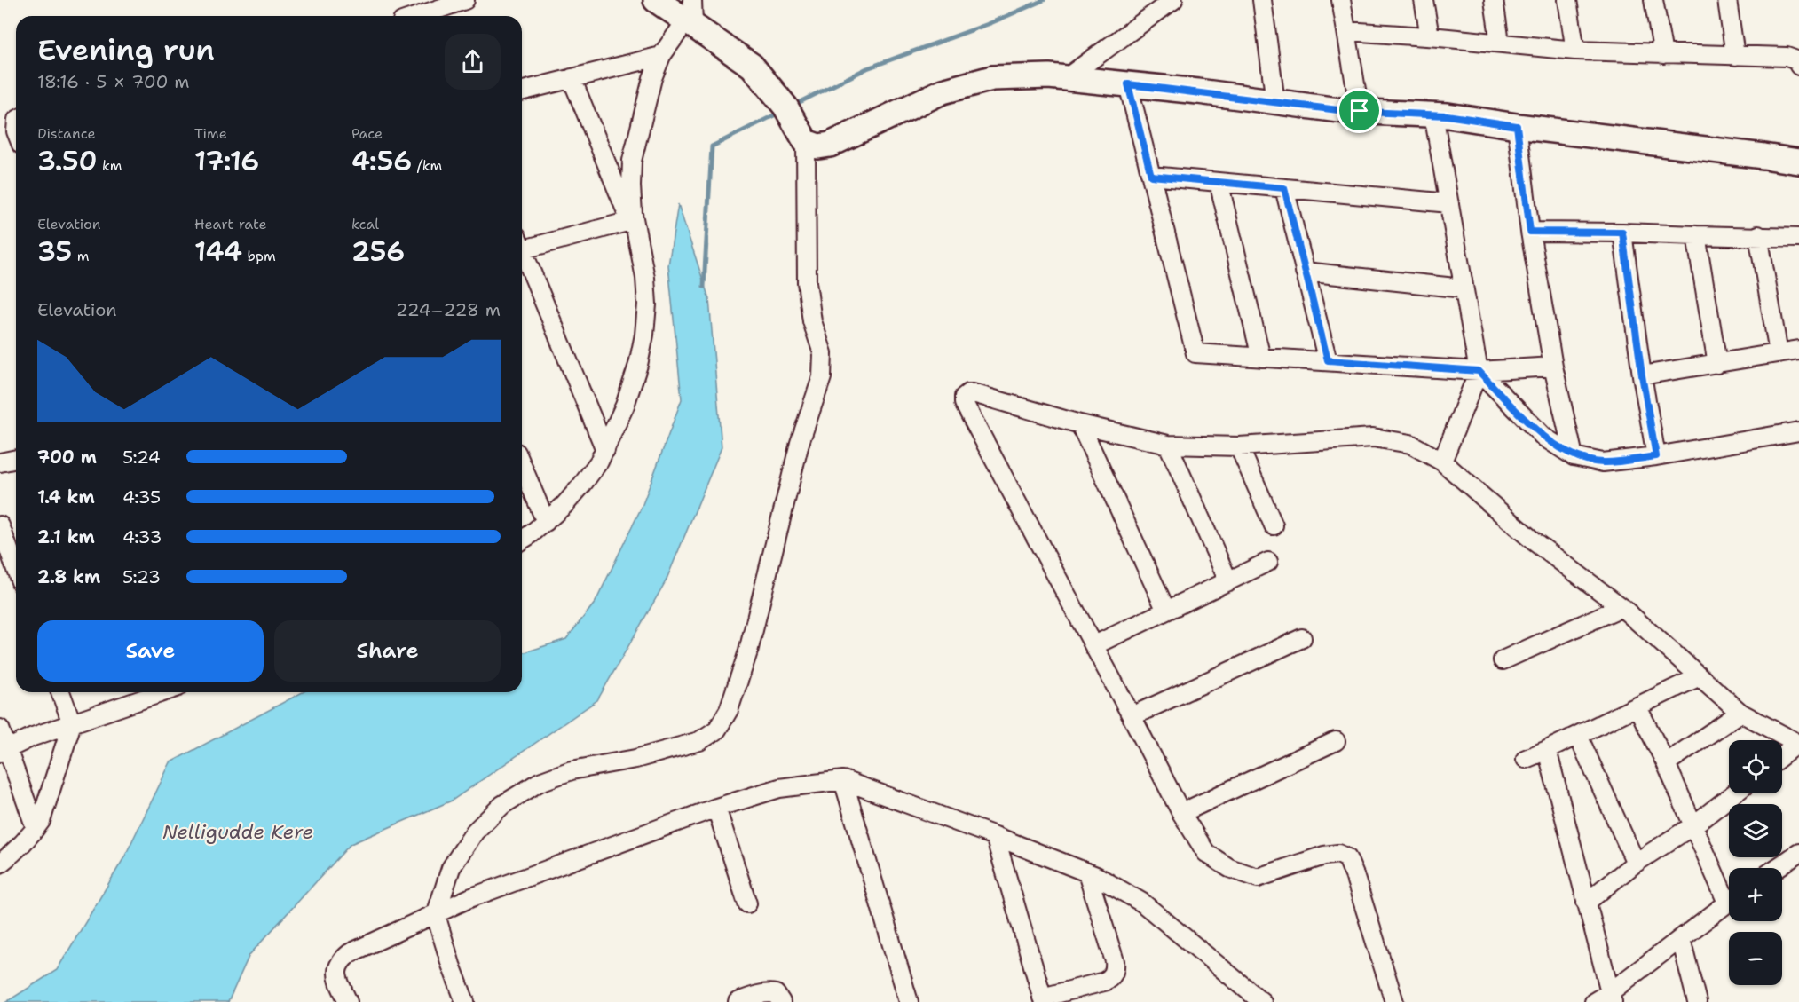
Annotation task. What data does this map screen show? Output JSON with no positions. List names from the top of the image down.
{
  "water": ["Nelligudde Kere"],
  "page": {
    "heading": ["Evening run", "18:16 · 5 × 700 m"],
    "stats": [
      ["Distance", "3.50 km"],
      ["Time", "17:16"],
      ["Pace", "4:56 /km"],
      ["Elevation", "35 m"],
      ["Heart rate", "144 bpm"],
      ["kcal", "256"]
    ],
    "chart": ["Elevation", "224–228 m"],
    "list": [
      {
        "name": "700 m",
        "note": "5:24"
      },
      {
        "name": "1.4 km",
        "note": "4:35"
      },
      {
        "name": "2.1 km",
        "note": "4:33"
      },
      {
        "name": "2.8 km",
        "note": "5:23"
      }
    ],
    "buttons": ["Save", "Share"],
    "map_buttons": ["+", "−"]
  }
}
